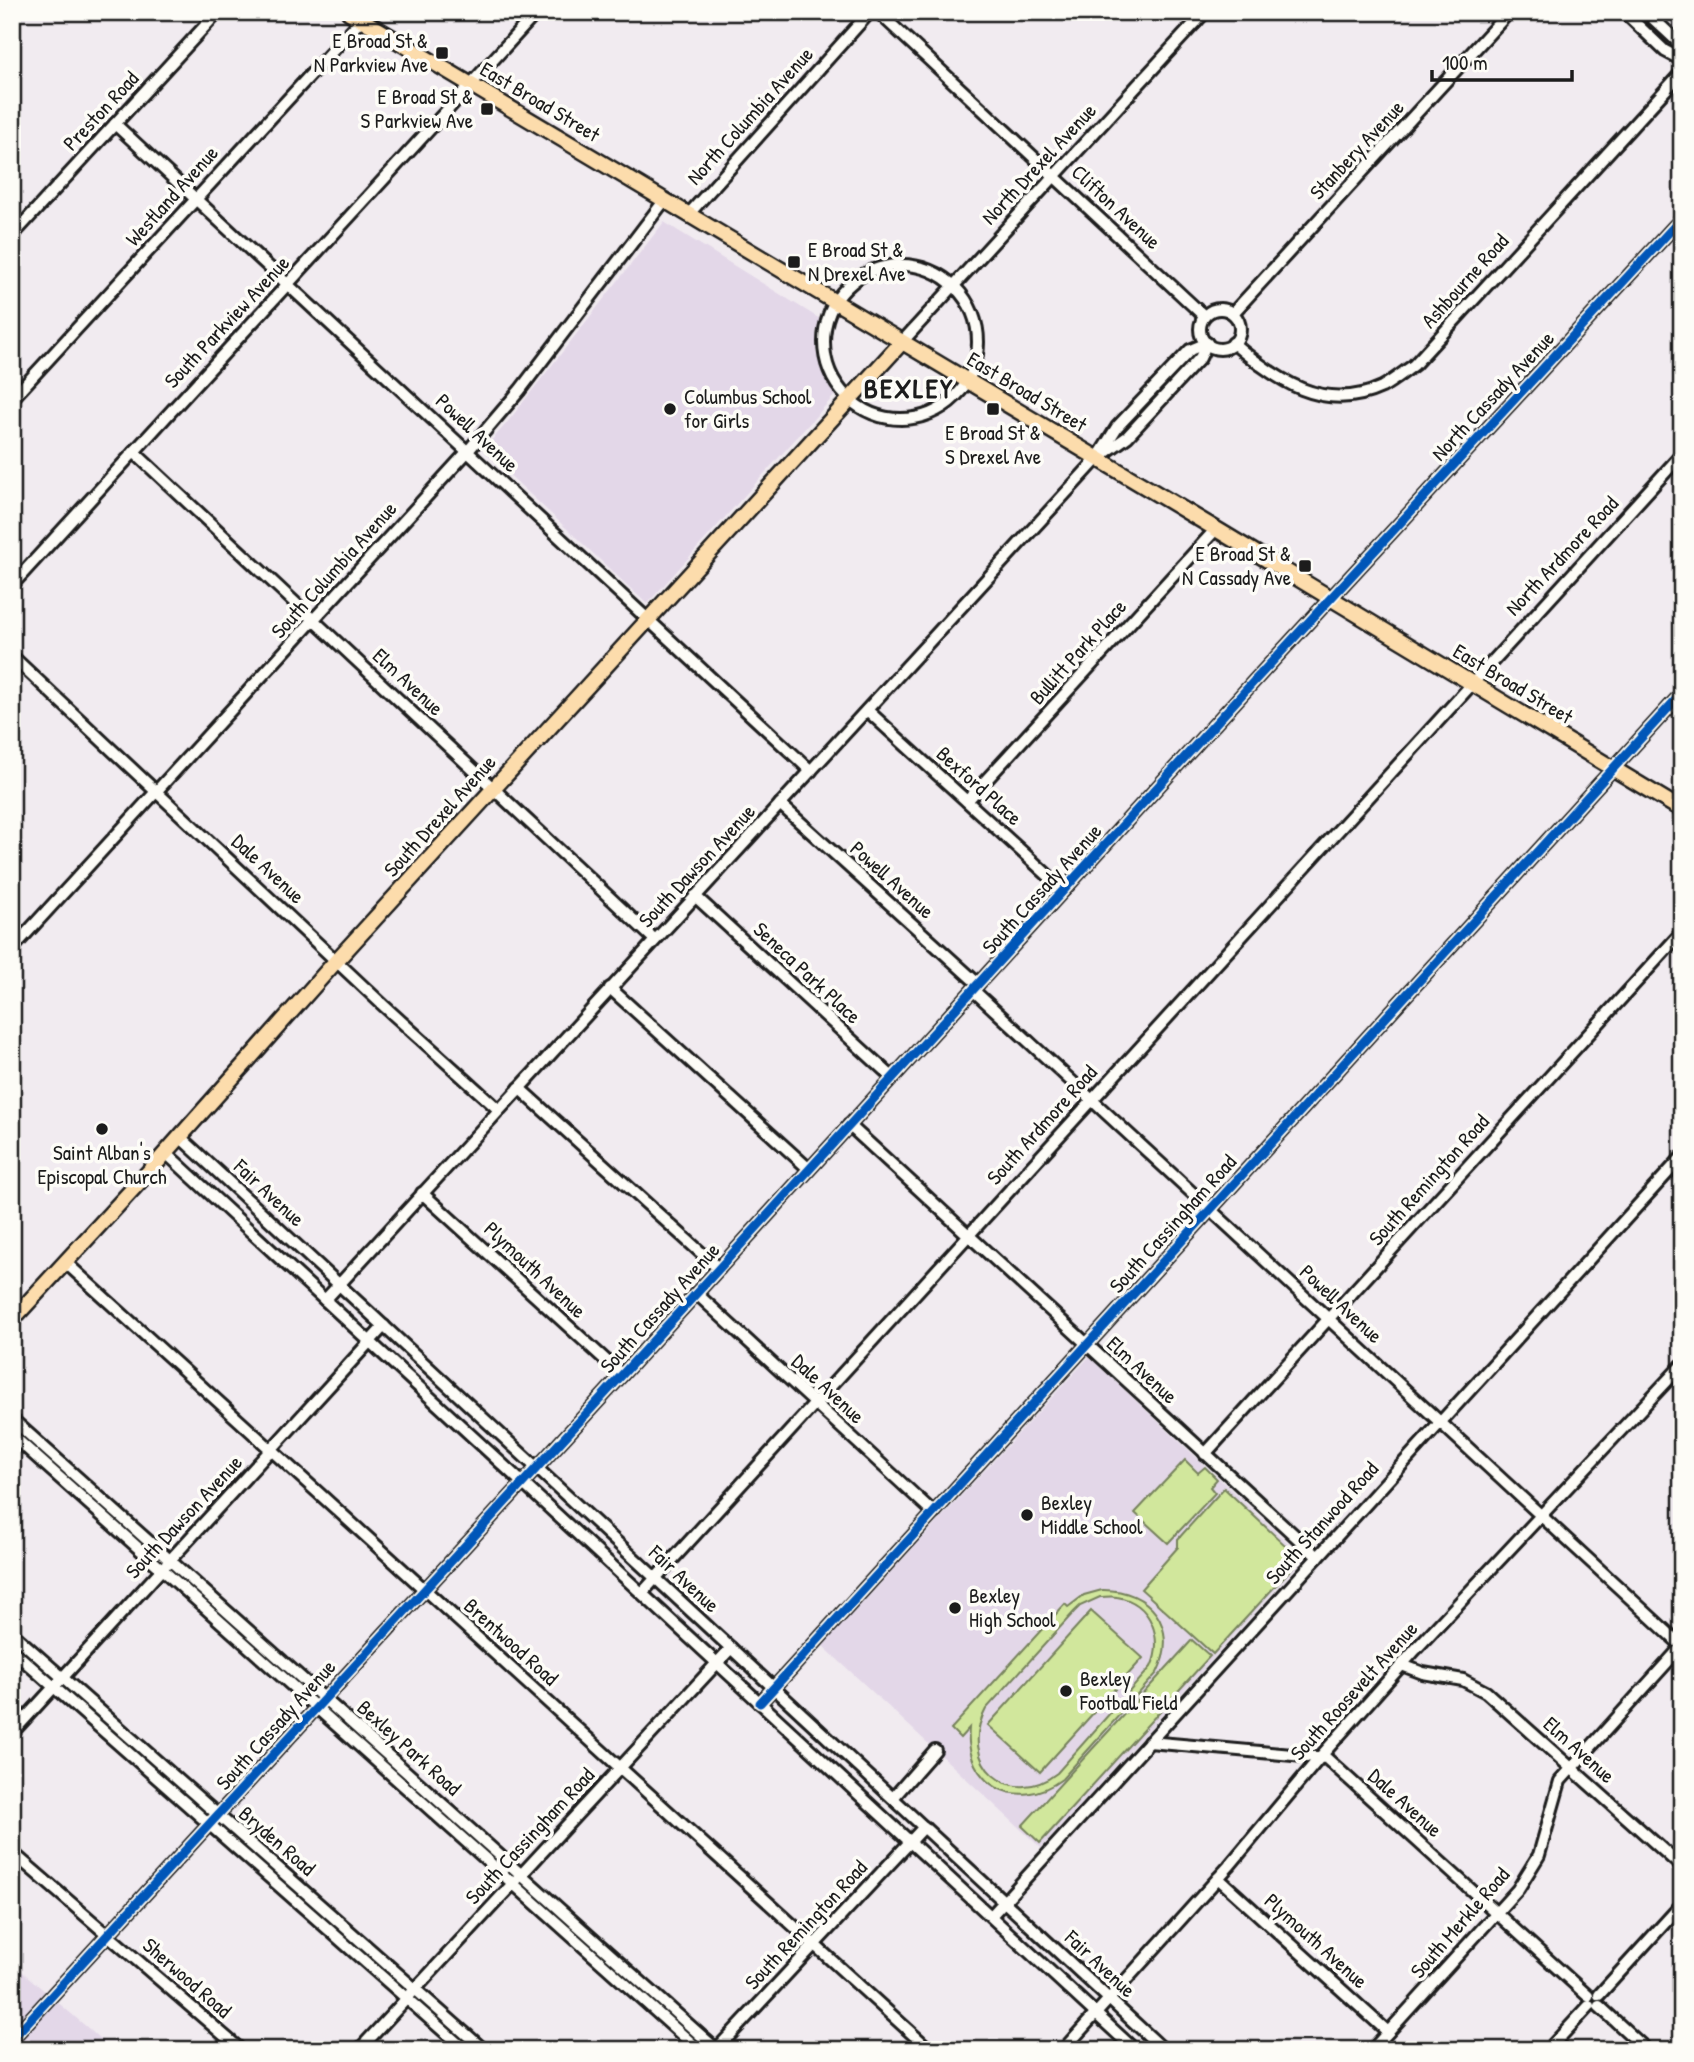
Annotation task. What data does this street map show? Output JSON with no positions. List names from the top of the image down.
{
  "streets": {
    "main road": ["East Broad Street", "South Drexel Avenue"],
    "street": [
      "Preston Road",
      "North Columbia Avenue",
      "Stanbery Avenue",
      "North Drexel Avenue",
      "Westland Avenue",
      "Clifton Avenue",
      "Ashbourne Road",
      "South Parkview Avenue",
      "North Cassady Avenue",
      "Powell Avenue",
      "North Ardmore Road",
      "South Columbia Avenue",
      "Bullitt Park Place",
      "Elm Avenue",
      "Bexford Place",
      "South Dawson Avenue",
      "Dale Avenue",
      "South Cassady Avenue",
      "Seneca Park Place",
      "South Ardmore Road",
      "South Remington Road",
      "Fair Avenue",
      "South Cassingham Road",
      "Plymouth Avenue",
      "South Stanwood Road",
      "Brentwood Road",
      "South Roosevelt Avenue",
      "Bexley Park Road",
      "Bryden Road",
      "South Merkle Road",
      "Sherwood Road"
    ]
  },
  "crossings": [
    ["East Broad Street", "North Columbia Avenue"],
    ["East Broad Street", "North Drexel Avenue"],
    ["East Broad Street", "Westland Avenue"],
    ["East Broad Street", "South Parkview Avenue"],
    ["East Broad Street", "North Cassady Avenue"],
    ["East Broad Street", "North Ardmore Road"],
    ["East Broad Street", "South Columbia Avenue"],
    ["East Broad Street", "Bullitt Park Place"],
    ["East Broad Street", "South Drexel Avenue"],
    ["East Broad Street", "South Dawson Avenue"],
    ["East Broad Street", "South Cassady Avenue"],
    ["East Broad Street", "South Ardmore Road"],
    ["East Broad Street", "South Cassingham Road"],
    ["Preston Road", "Powell Avenue"],
    ["Stanbery Avenue", "Clifton Avenue"],
    ["Stanbery Avenue", "Ashbourne Road"],
    ["North Drexel Avenue", "Clifton Avenue"],
    ["North Drexel Avenue", "South Drexel Avenue"],
    ["Westland Avenue", "Powell Avenue"],
    ["Clifton Avenue", "Ashbourne Road"],
    ["South Parkview Avenue", "Powell Avenue"],
    ["South Parkview Avenue", "Elm Avenue"],
    ["North Cassady Avenue", "South Cassady Avenue"],
    ["Powell Avenue", "South Columbia Avenue"],
    ["Powell Avenue", "South Drexel Avenue"],
    ["Powell Avenue", "South Dawson Avenue"],
    ["Powell Avenue", "South Cassady Avenue"],
    ["Powell Avenue", "South Ardmore Road"],
    ["Powell Avenue", "South Remington Road"],
    ["Powell Avenue", "South Cassingham Road"],
    ["Powell Avenue", "South Stanwood Road"],
    ["Powell Avenue", "South Roosevelt Avenue"],
    ["Powell Avenue", "South Merkle Road"],
    ["North Ardmore Road", "South Ardmore Road"],
    ["South Columbia Avenue", "Elm Avenue"],
    ["South Columbia Avenue", "Dale Avenue"],
    ["Bullitt Park Place", "Bexford Place"],
    ["Elm Avenue", "South Drexel Avenue"],
    ["Elm Avenue", "South Dawson Avenue"],
    ["Elm Avenue", "South Cassady Avenue"],
    ["Elm Avenue", "South Ardmore Road"],
    ["Elm Avenue", "South Remington Road"],
    ["Elm Avenue", "South Cassingham Road"],
    ["Elm Avenue", "South Stanwood Road"],
    ["Elm Avenue", "South Roosevelt Avenue"],
    ["Elm Avenue", "South Merkle Road"],
    ["Bexford Place", "South Dawson Avenue"],
    ["Bexford Place", "South Cassady Avenue"],
    ["South Drexel Avenue", "Dale Avenue"],
    ["South Drexel Avenue", "Fair Avenue"],
    ["South Drexel Avenue", "Brentwood Road"],
    ["South Dawson Avenue", "Dale Avenue"],
    ["South Dawson Avenue", "Seneca Park Place"],
    ["South Dawson Avenue", "Fair Avenue"],
    ["South Dawson Avenue", "Plymouth Avenue"],
    ["South Dawson Avenue", "Brentwood Road"],
    ["South Dawson Avenue", "Bexley Park Road"],
    ["South Dawson Avenue", "Bryden Road"],
    ["Dale Avenue", "South Cassady Avenue"],
    ["Dale Avenue", "South Ardmore Road"],
    ["Dale Avenue", "South Cassingham Road"],
    ["Dale Avenue", "South Roosevelt Avenue"],
    ["Dale Avenue", "South Merkle Road"],
    ["South Cassady Avenue", "Seneca Park Place"],
    ["South Cassady Avenue", "Fair Avenue"],
    ["South Cassady Avenue", "Plymouth Avenue"],
    ["South Cassady Avenue", "Brentwood Road"],
    ["South Cassady Avenue", "Bexley Park Road"],
    ["South Cassady Avenue", "Bryden Road"],
    ["South Cassady Avenue", "Sherwood Road"],
    ["South Ardmore Road", "Fair Avenue"],
    ["South Remington Road", "Fair Avenue"],
    ["South Remington Road", "Brentwood Road"],
    ["South Remington Road", "Bexley Park Road"],
    ["Fair Avenue", "South Cassingham Road"],
    ["Fair Avenue", "South Stanwood Road"],
    ["Fair Avenue", "South Roosevelt Avenue"],
    ["South Cassingham Road", "Brentwood Road"],
    ["South Cassingham Road", "Bexley Park Road"],
    ["South Cassingham Road", "Bryden Road"],
    ["Plymouth Avenue", "South Roosevelt Avenue"],
    ["Plymouth Avenue", "South Merkle Road"]
  ],
  "districts": ["BEXLEY"],
  "places": {
    "transit": [
      "E Broad St & N Parkview Ave",
      "E Broad St & S Parkview Ave",
      "E Broad St & N Drexel Ave",
      "E Broad St & S Drexel Ave",
      "E Broad St & N Cassady Ave"
    ],
    "other": [
      "Columbus School for Girls",
      "Saint Alban's Episcopal Church",
      "Bexley Middle School",
      "Bexley High School",
      "Bexley Football Field"
    ]
  },
  "scale_bar": "100 m"
}
